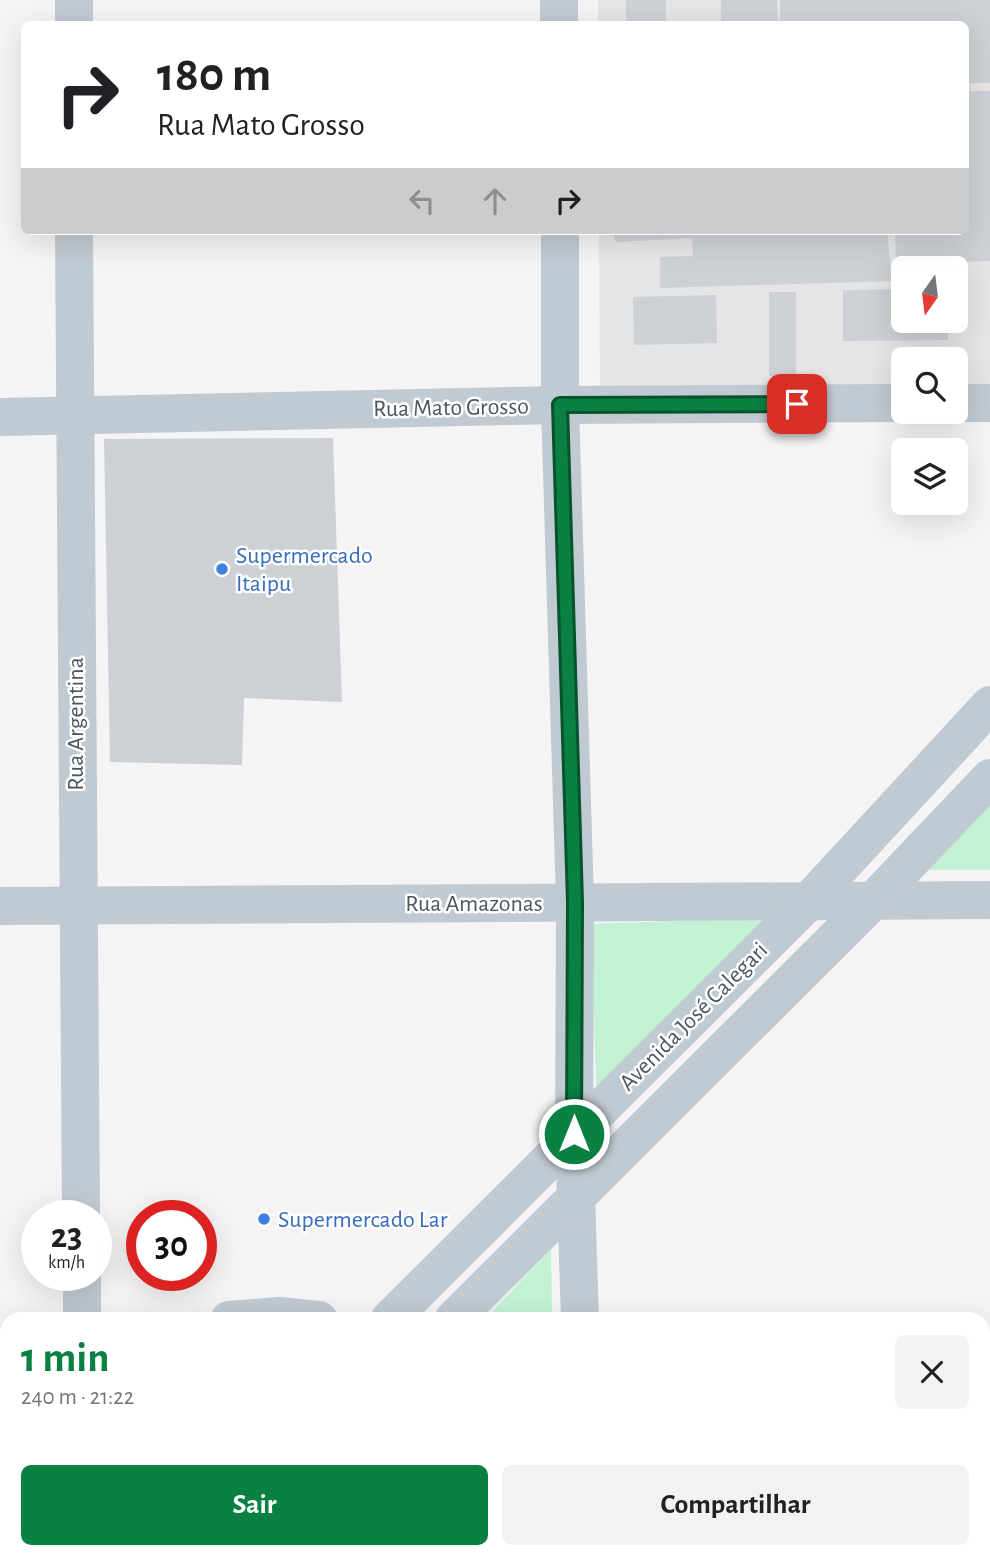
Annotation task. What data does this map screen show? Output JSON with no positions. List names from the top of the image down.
{
  "streets": {
    "street": [
      "Rua Mato Grosso",
      "Rua Argentina",
      "Rua Amazonas",
      "Avenida José Calegari"
    ]
  },
  "crossings": [
    ["Rua Mato Grosso", "Rua Argentina"],
    ["Rua Argentina", "Rua Amazonas"],
    ["Rua Amazonas", "Avenida José Calegari"]
  ],
  "places": ["Supermercado Itaipu", "Supermercado Lar"],
  "north": "bottom",
  "page": {
    "turn": ["180 m", "Rua Mato Grosso"],
    "speed": "23 km/h",
    "limit": "30",
    "heading": ["1 min", "240 m · 21:22"],
    "buttons": ["Sair", "Compartilhar"]
  }
}
